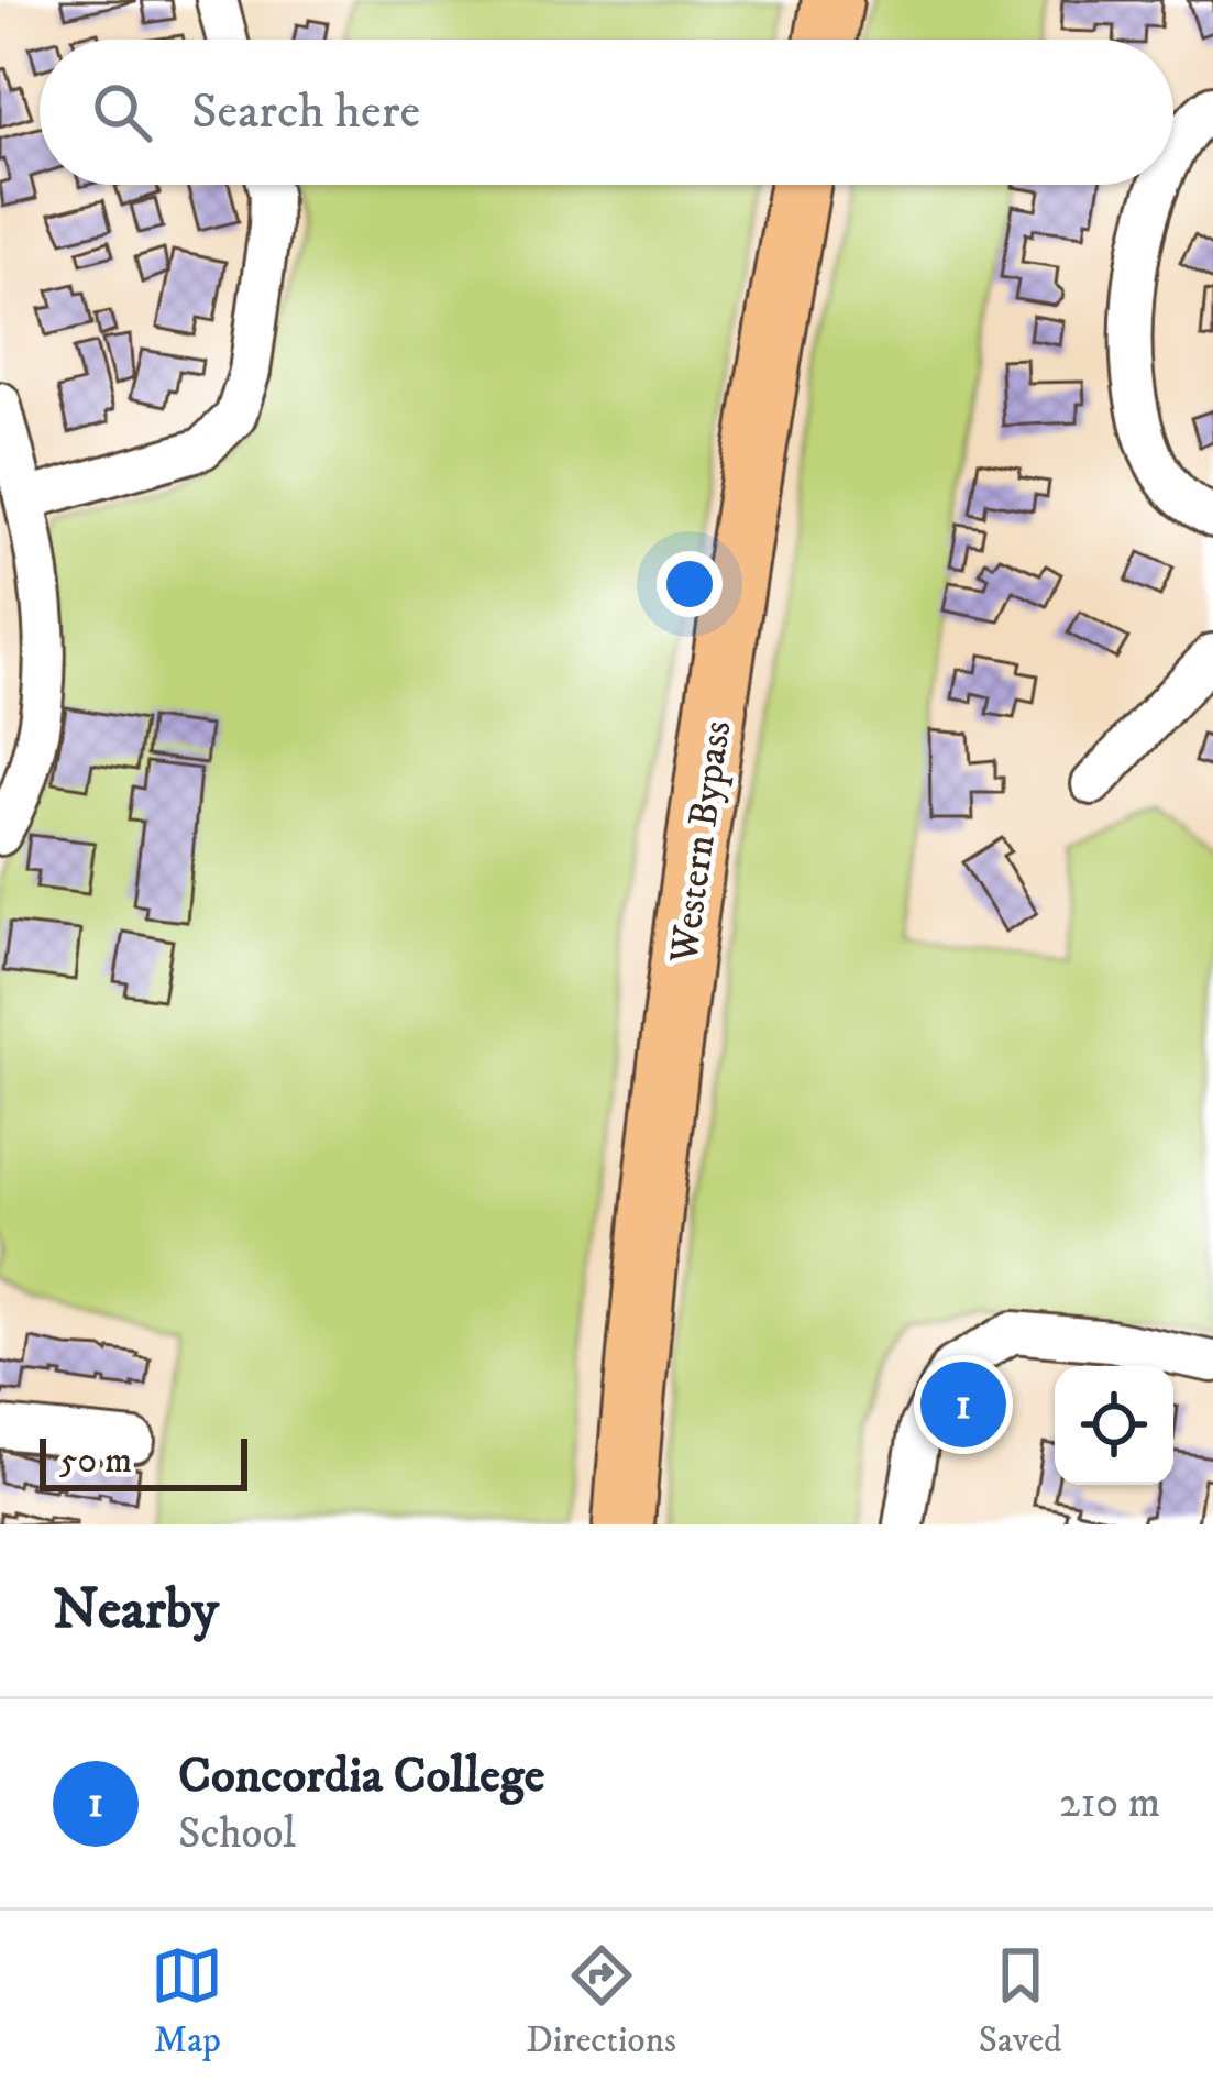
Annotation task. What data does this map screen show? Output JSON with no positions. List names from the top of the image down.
{
  "streets": {
    "highway": ["Western Bypass"]
  },
  "scale_bar": "50 m",
  "page": {
    "search": "Search here",
    "pins": "1",
    "scale": "50 m",
    "heading": "Nearby",
    "list": [
      {
        "mark": "1",
        "name": "Concordia College",
        "note": "School",
        "value": "210 m"
      }
    ],
    "nav": ["Map", "Directions", "Saved"]
  }
}
